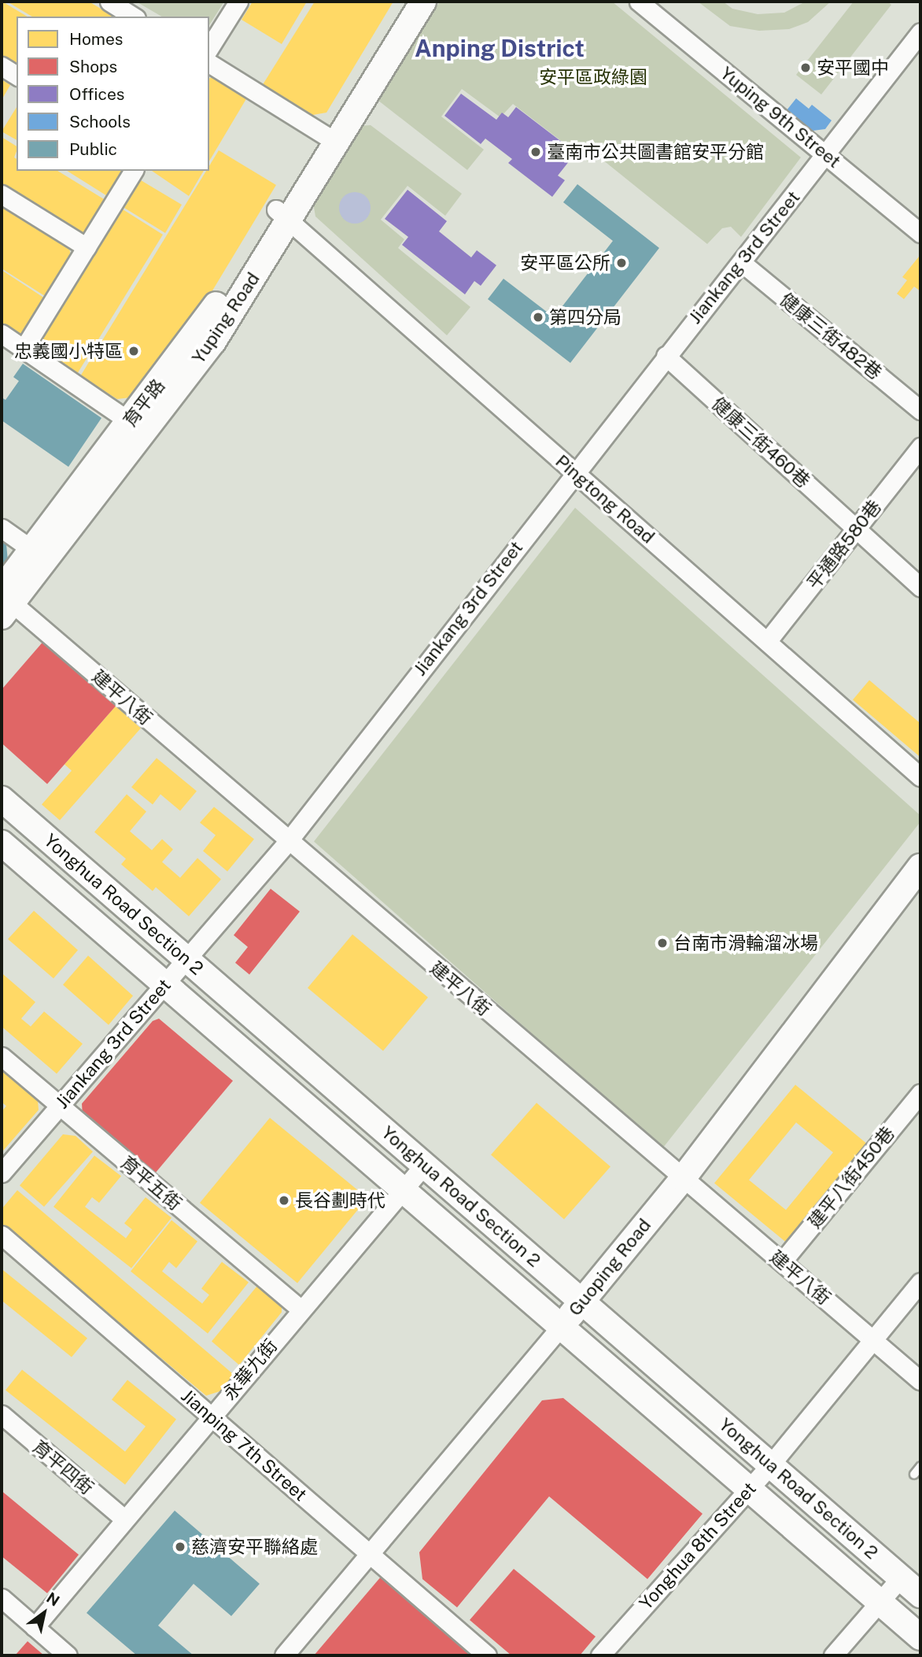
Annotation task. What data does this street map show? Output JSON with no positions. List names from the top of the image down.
{
  "streets": {
    "street": [
      "Yuping 9th Street",
      "Jiankang 3rd Street",
      "健康三街482巷",
      "育平路",
      "健康三街460巷",
      "Pingtong Road",
      "平通路580巷",
      "建平八街",
      "Yonghua Road Section 2",
      "建平八街450巷",
      "育平五街",
      "Guoping Road",
      "永華九街",
      "Jianping 7th Street",
      "育平四街",
      "Yonghua 8th Street"
    ]
  },
  "crossings": [
    ["Yuping 9th Street", "Jiankang 3rd Street"],
    ["Jiankang 3rd Street", "健康三街482巷"],
    ["Jiankang 3rd Street", "健康三街460巷"],
    ["Jiankang 3rd Street", "Pingtong Road"],
    ["Jiankang 3rd Street", "建平八街"],
    ["Jiankang 3rd Street", "Yonghua Road Section 2"],
    ["Jiankang 3rd Street", "育平五街"],
    ["育平路", "Pingtong Road"],
    ["育平路", "建平八街"],
    ["健康三街460巷", "平通路580巷"],
    ["Pingtong Road", "平通路580巷"],
    ["建平八街", "建平八街450巷"],
    ["建平八街", "Guoping Road"],
    ["建平八街", "Yonghua 8th Street"],
    ["Yonghua Road Section 2", "Guoping Road"],
    ["Yonghua Road Section 2", "永華九街"],
    ["Yonghua Road Section 2", "Yonghua 8th Street"],
    ["育平五街", "永華九街"],
    ["Guoping Road", "Jianping 7th Street"],
    ["永華九街", "Jianping 7th Street"],
    ["永華九街", "育平四街"]
  ],
  "districts": ["Anping District"],
  "parks": ["安平區政綠園"],
  "places": [
    "安平國中",
    "臺南市公共圖書館安平分館",
    "安平區公所",
    "第四分局",
    "忠義國小特區",
    "台南市滑輪溜冰場",
    "長谷劃時代",
    "慈濟安平聯絡處"
  ],
  "legend": [
    "Homes",
    "Shops",
    "Offices",
    "Schools",
    "Public"
  ],
  "north": "top right"
}
